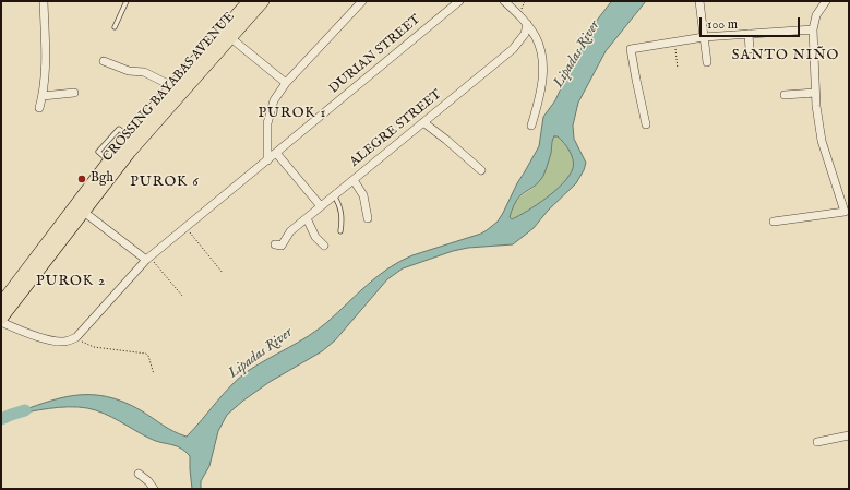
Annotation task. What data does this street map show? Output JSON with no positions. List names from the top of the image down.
{
  "streets": {
    "main road": ["CROSSING BAYABAS AVENUE"],
    "street": ["DURIAN STREET", "ALEGRE STREET"]
  },
  "districts": [
    "SANTO NIÑO",
    "PUROK 1",
    "PUROK 6",
    "PUROK 2"
  ],
  "water": ["Lipadas River"],
  "places": ["Bgh"],
  "scale_bar": "100 m"
}
